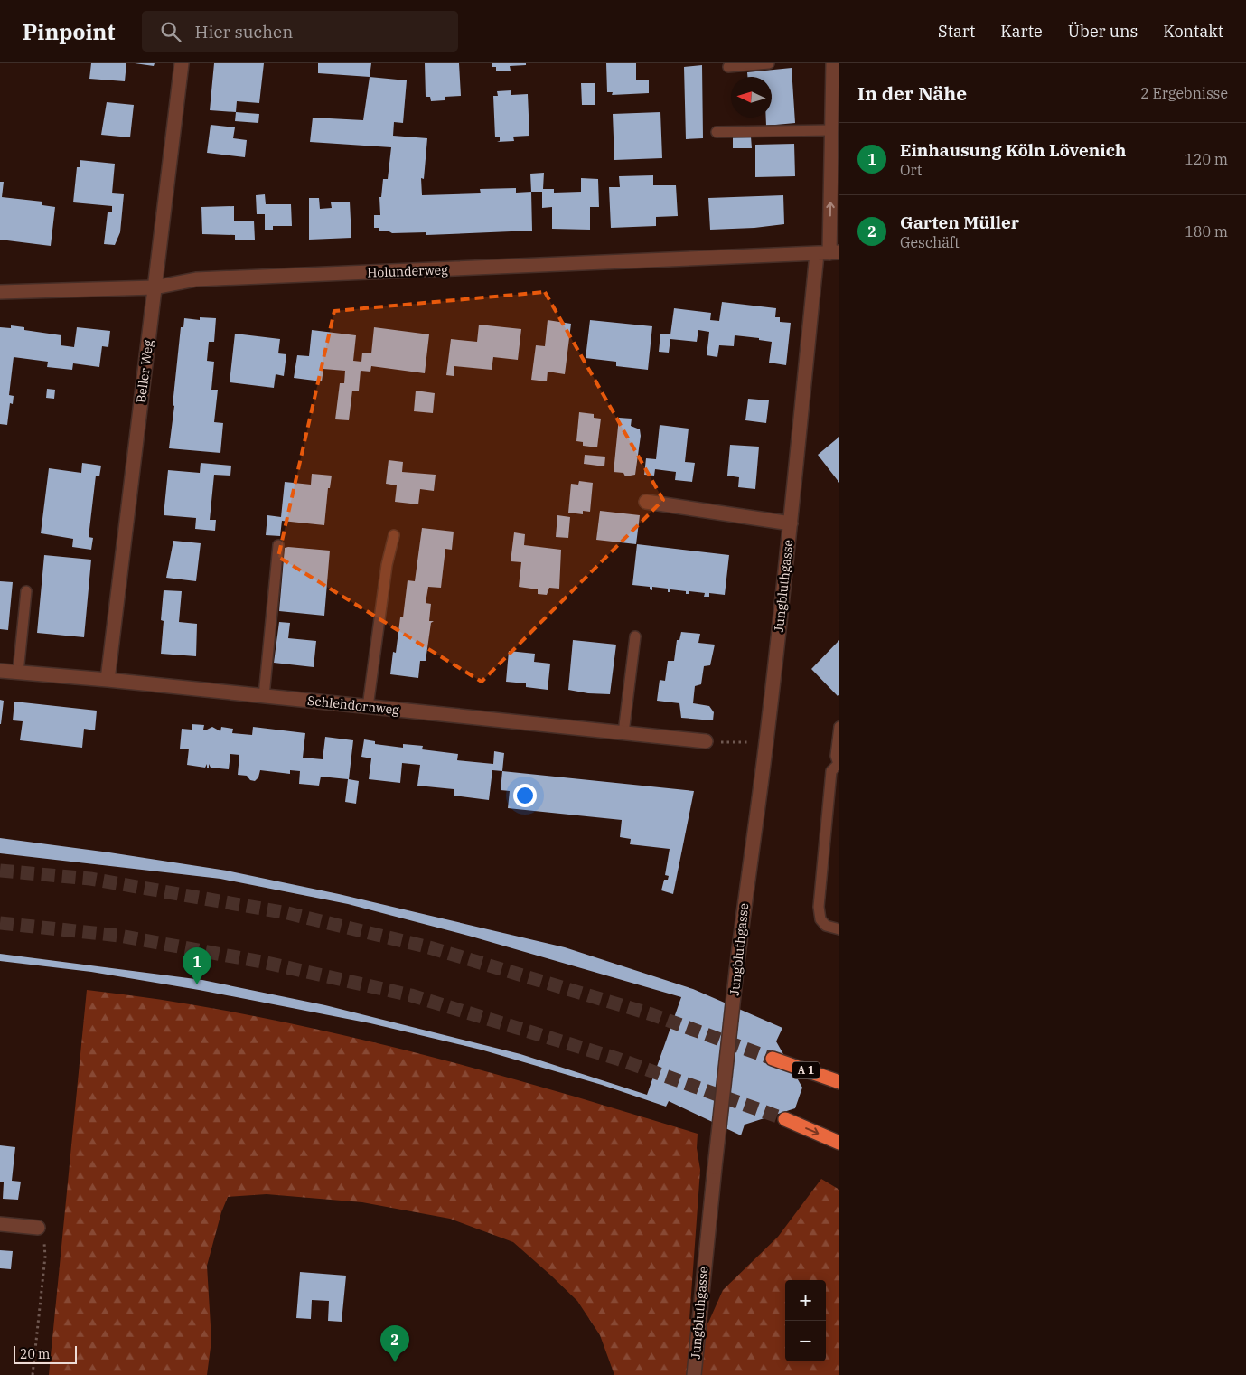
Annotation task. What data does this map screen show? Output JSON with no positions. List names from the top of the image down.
{
  "streets": {
    "highway": ["A 1"],
    "street": [
      "Holunderweg",
      "Beller Weg",
      "Jungbluthgasse",
      "Schlehdornweg"
    ]
  },
  "crossings": [
    ["Holunderweg", "Beller Weg"],
    ["Holunderweg", "Jungbluthgasse"],
    ["Beller Weg", "Schlehdornweg"]
  ],
  "scale_bar": "20 m",
  "north": "left",
  "page": {
    "header": "Pinpoint",
    "search": "Hier suchen",
    "nav": [
      "Start",
      "Karte",
      "Über uns",
      "Kontakt"
    ],
    "heading": ["In der Nähe", "2 Ergebnisse"],
    "list": [
      {
        "mark": "1",
        "name": "Einhausung Köln Lövenich",
        "note": "Ort",
        "value": "120 m"
      },
      {
        "mark": "2",
        "name": "Garten Müller",
        "note": "Geschäft",
        "value": "180 m"
      }
    ],
    "pins": ["1", "2"],
    "map_buttons": ["+", "−"],
    "scale": "20 m"
  }
}
